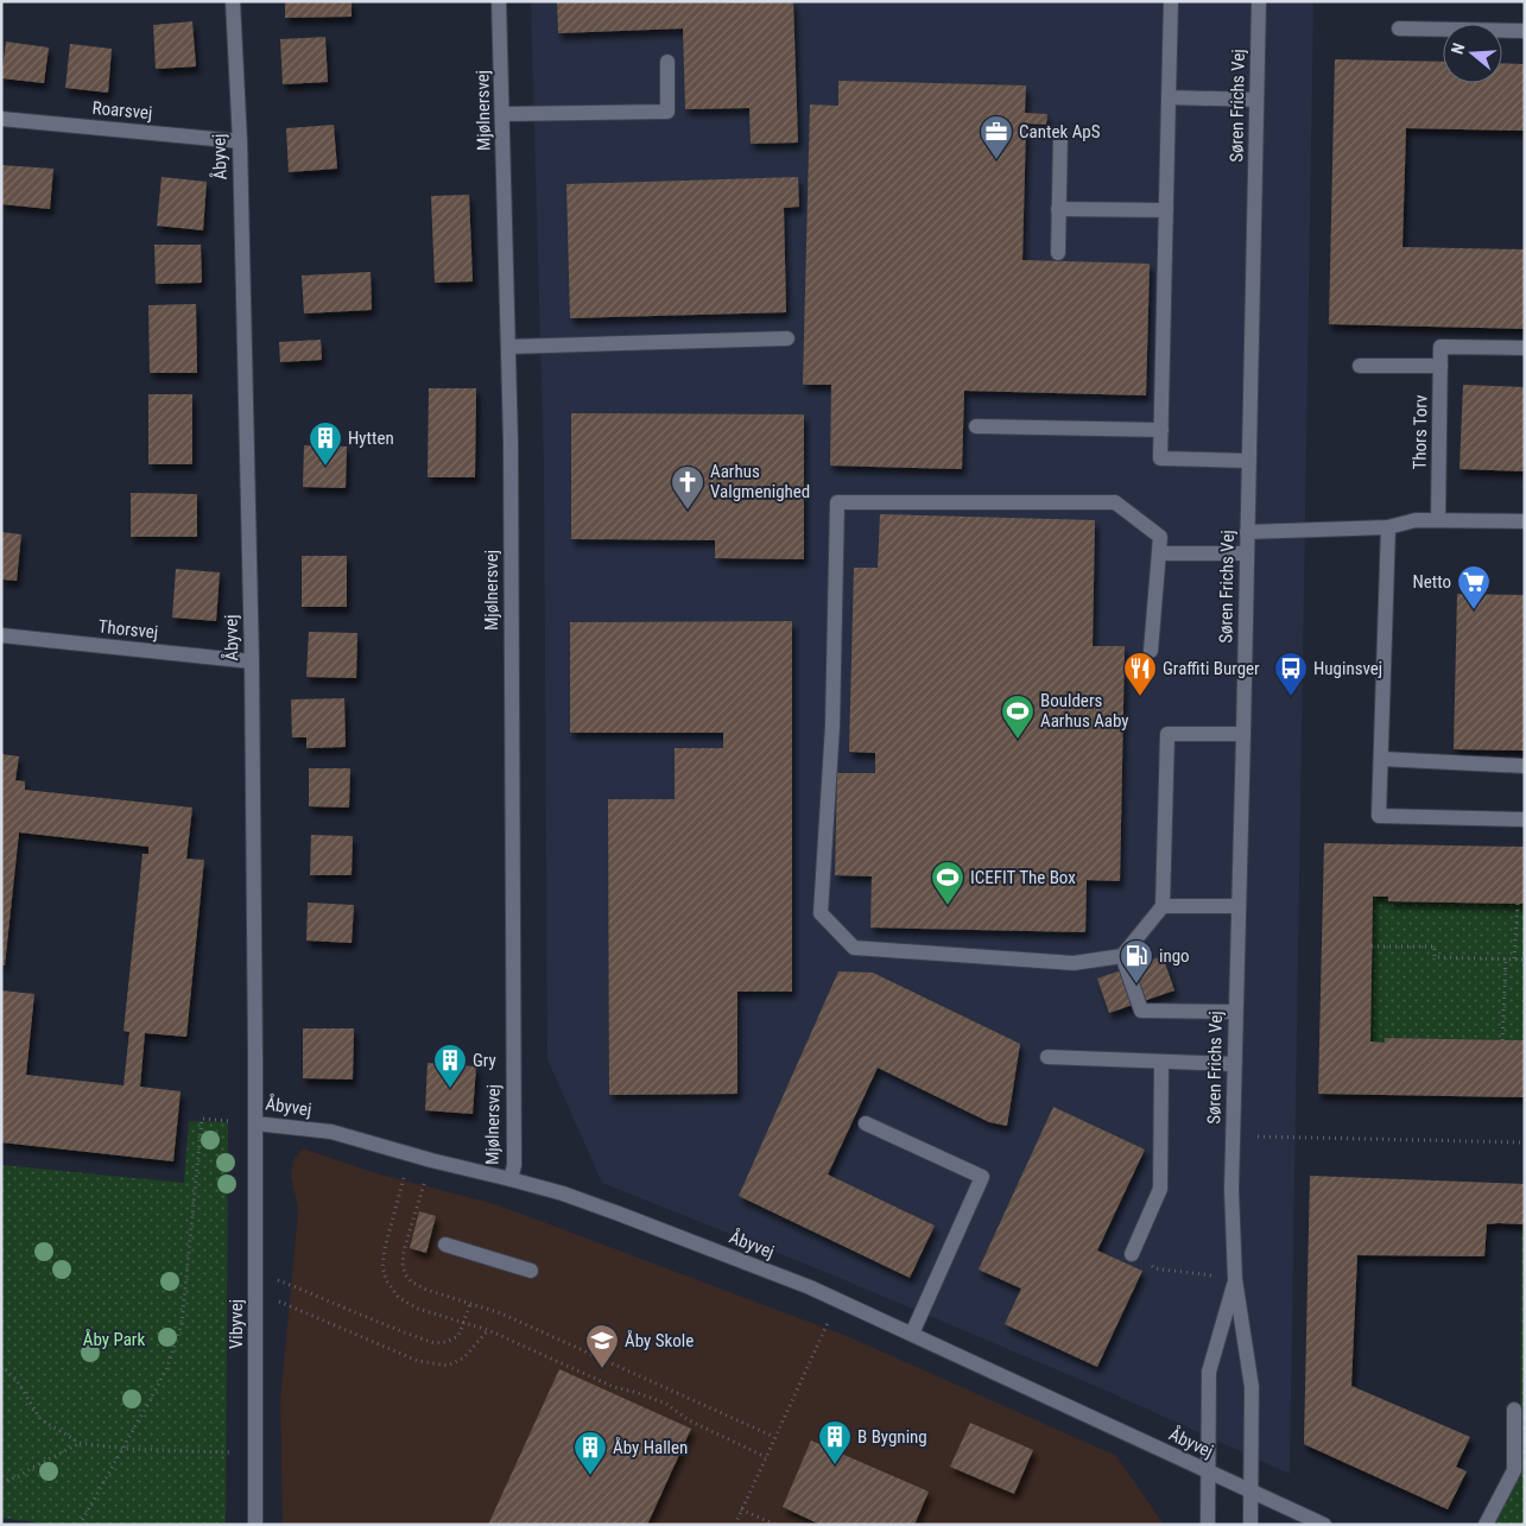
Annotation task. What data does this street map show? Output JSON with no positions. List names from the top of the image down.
{
  "streets": {
    "street": [
      "Søren Frichs Vej",
      "Roarsvej",
      "Mjølnersvej",
      "Åbyvej",
      "Thors Torv",
      "Thorsvej",
      "Vibyvej"
    ]
  },
  "crossings": [
    ["Søren Frichs Vej", "Åbyvej"],
    ["Roarsvej", "Åbyvej"],
    ["Mjølnersvej", "Åbyvej"],
    ["Åbyvej", "Thorsvej"],
    ["Åbyvej", "Vibyvej"]
  ],
  "parks": ["Åby Park"],
  "places": {
    "office": ["Cantek ApS"],
    "building": [
      "Hytten",
      "Gry",
      "B Bygning",
      "Åby Hallen"
    ],
    "church": ["Aarhus Valgmenighed"],
    "supermarket": ["Netto"],
    "restaurant": ["Graffiti Burger"],
    "bus stop": ["Huginsvej"],
    "sports": ["Boulders Aarhus Aaby", "ICEFIT The Box"],
    "fuel station": ["ingo"],
    "school or university": ["Åby Skole"]
  },
  "north": "left"
}
